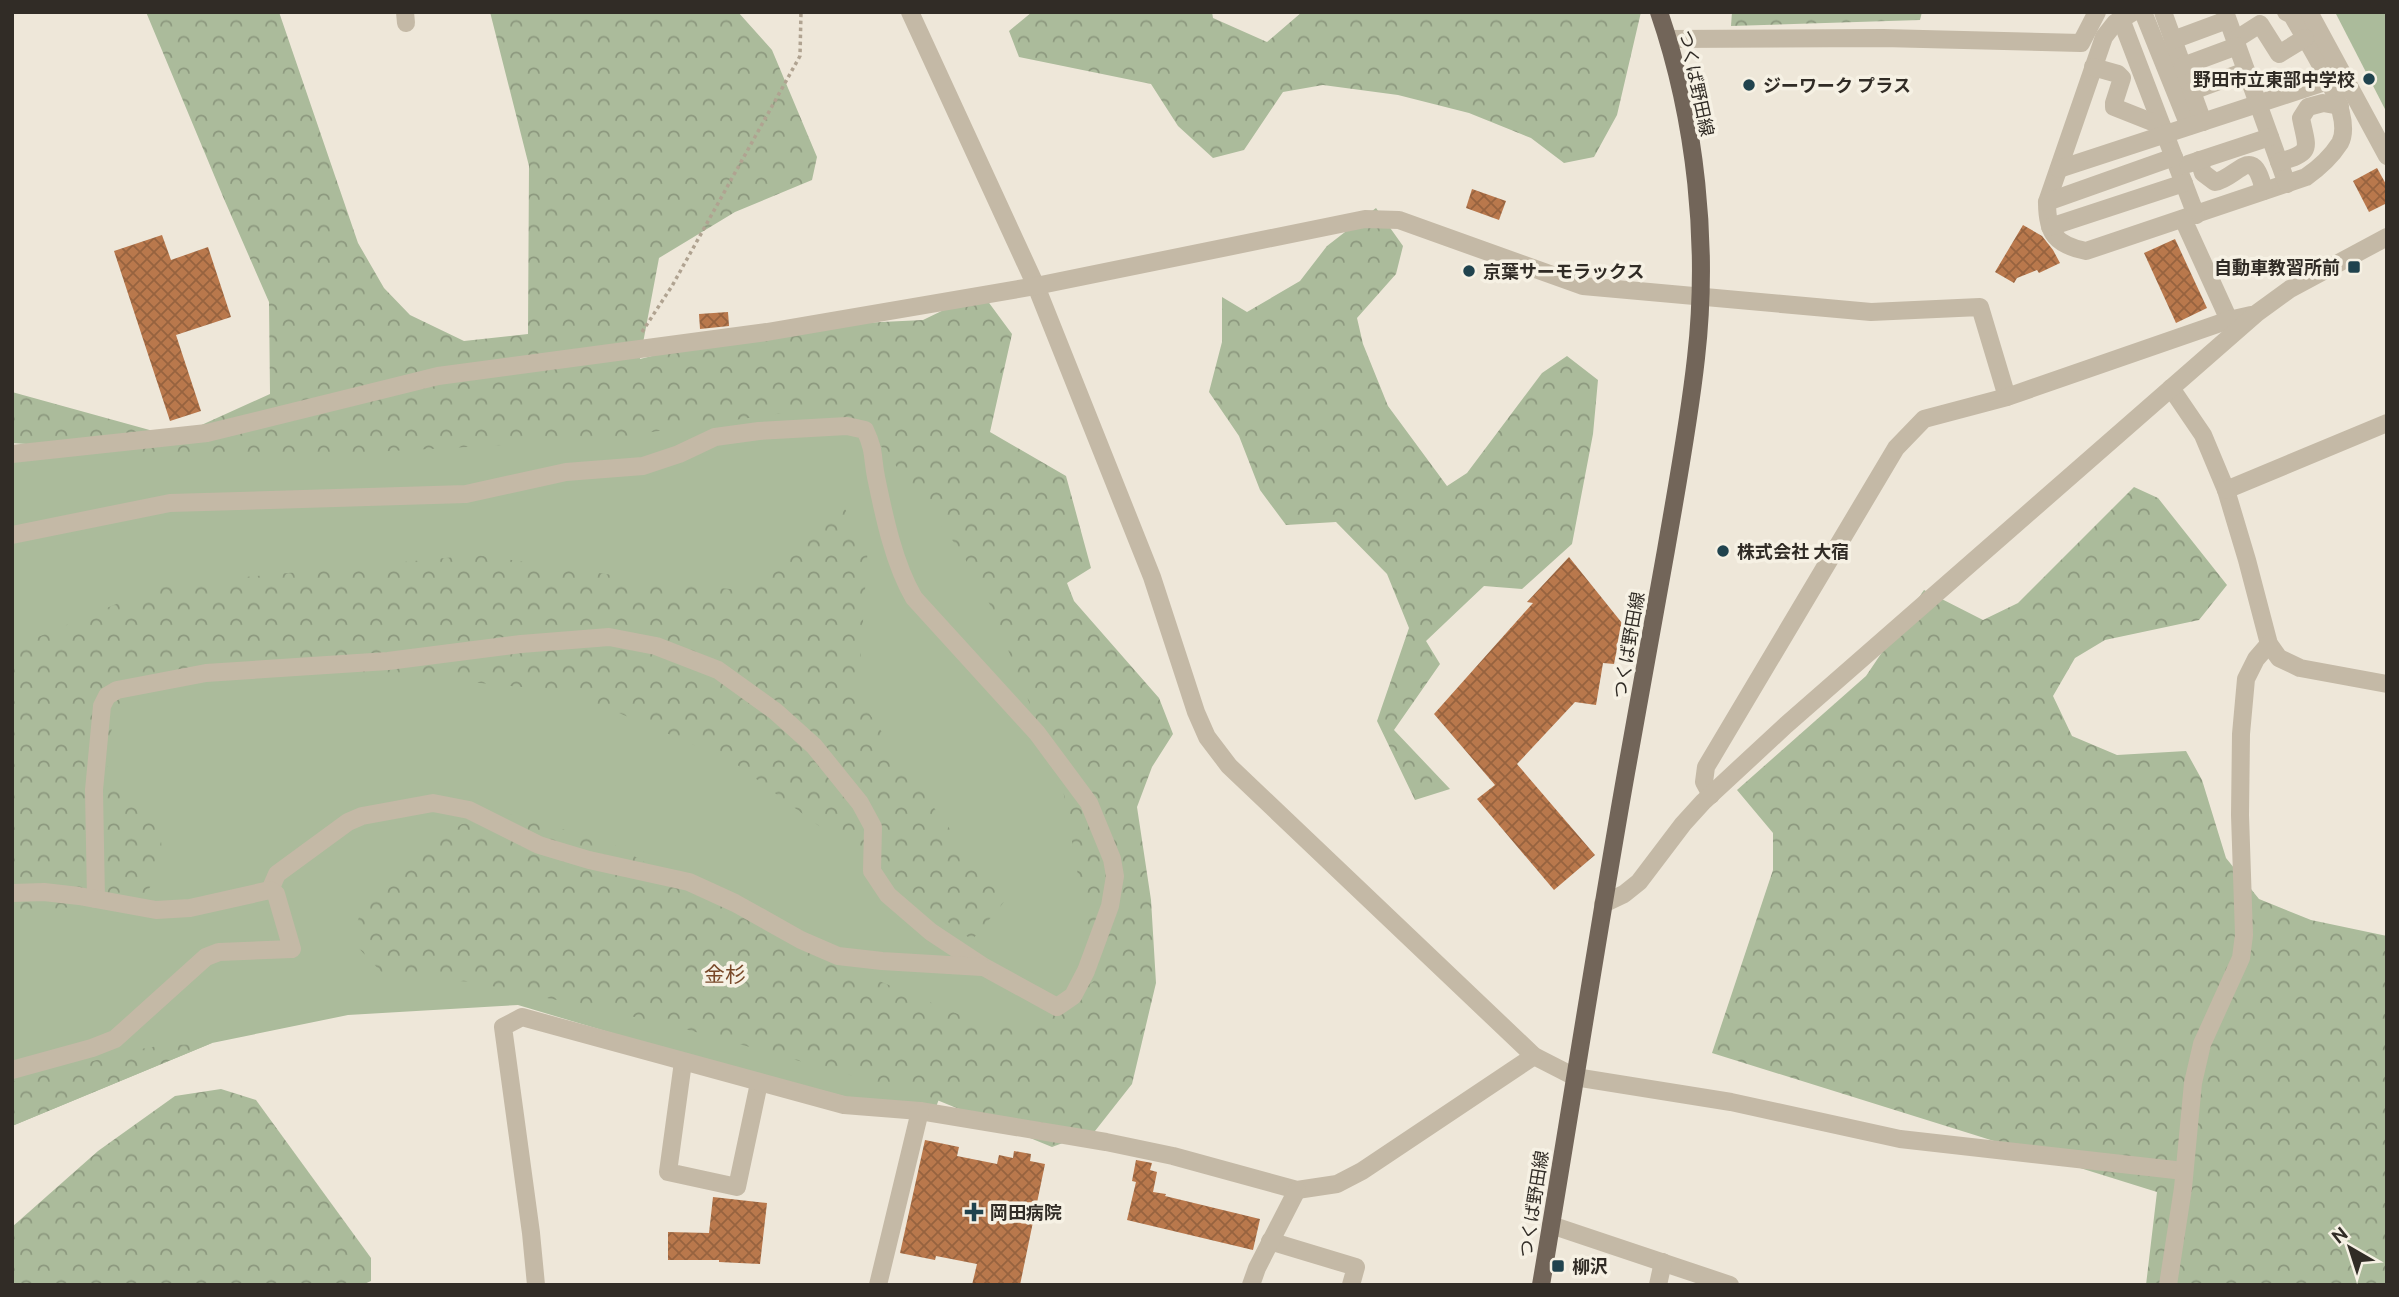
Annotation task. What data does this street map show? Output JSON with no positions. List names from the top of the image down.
{
  "streets": {
    "main road": ["つくば野田線"]
  },
  "districts": ["金杉"],
  "places": {
    "other": [
      "野田市立東部中学校",
      "ジーワーク プラス",
      "京葉サーモラックス",
      "株式会社 大宿"
    ],
    "transit": ["自動車教習所前", "柳沢"],
    "health": ["岡田病院"]
  },
  "north": "top left"
}
